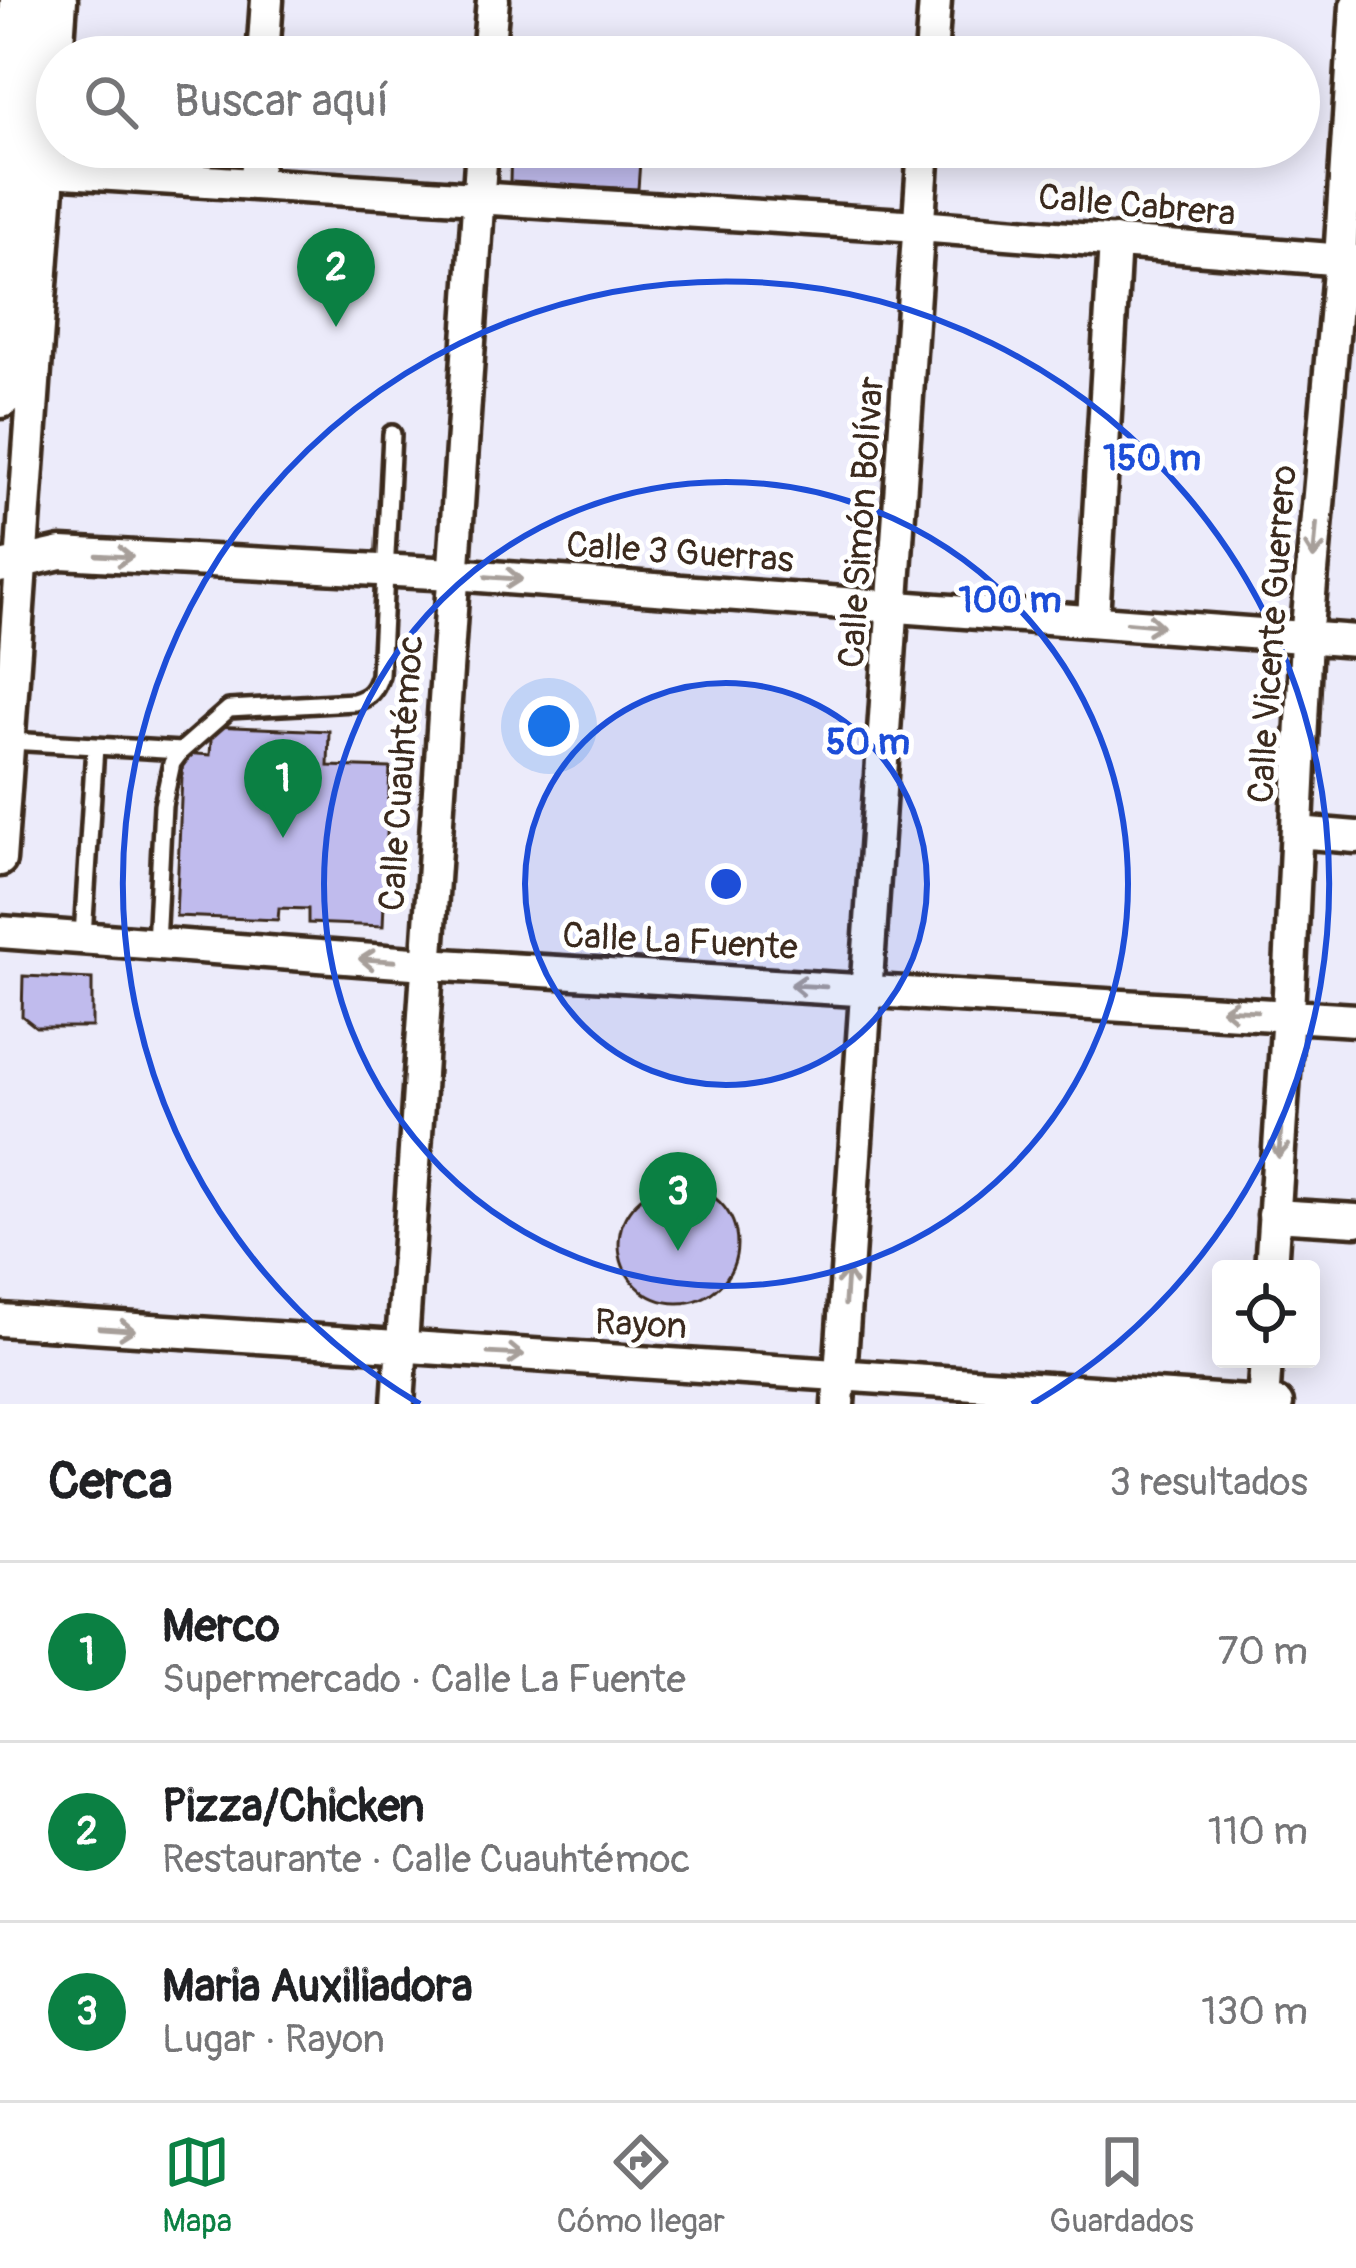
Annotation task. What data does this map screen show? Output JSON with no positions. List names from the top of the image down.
{
  "streets": {
    "street": [
      "Calle Cabrera",
      "Calle Simón Bolívar",
      "Calle 3 Guerras",
      "Calle Vicente Guerrero",
      "Calle Cuauhtémoc",
      "Calle La Fuente",
      "Rayon"
    ]
  },
  "crossings": [
    ["Calle Cabrera", "Calle Simón Bolívar"],
    ["Calle Cabrera", "Calle Vicente Guerrero"],
    ["Calle Cabrera", "Calle Cuauhtémoc"],
    ["Calle Simón Bolívar", "Calle 3 Guerras"],
    ["Calle Simón Bolívar", "Calle La Fuente"],
    ["Calle Simón Bolívar", "Rayon"],
    ["Calle 3 Guerras", "Calle Vicente Guerrero"],
    ["Calle 3 Guerras", "Calle Cuauhtémoc"],
    ["Calle Vicente Guerrero", "Calle La Fuente"],
    ["Calle Cuauhtémoc", "Calle La Fuente"],
    ["Calle Cuauhtémoc", "Rayon"]
  ],
  "one_way": ["Calle 3 Guerras", "Calle La Fuente", "Rayon"],
  "page": {
    "search": "Buscar aquí",
    "pins": ["2", "1", "3"],
    "heading": ["Cerca", "3 resultados"],
    "list": [
      {
        "mark": "1",
        "name": "Merco",
        "note": "Supermercado · Calle La Fuente",
        "value": "70 m"
      },
      {
        "mark": "2",
        "name": "Pizza/Chicken",
        "note": "Restaurante · Calle Cuauhtémoc",
        "value": "110 m"
      },
      {
        "mark": "3",
        "name": "Maria Auxiliadora",
        "note": "Lugar · Rayon",
        "value": "130 m"
      }
    ],
    "nav": ["Mapa", "Cómo llegar", "Guardados"]
  },
  "rings": ["150 m", "100 m", "50 m"]
}
